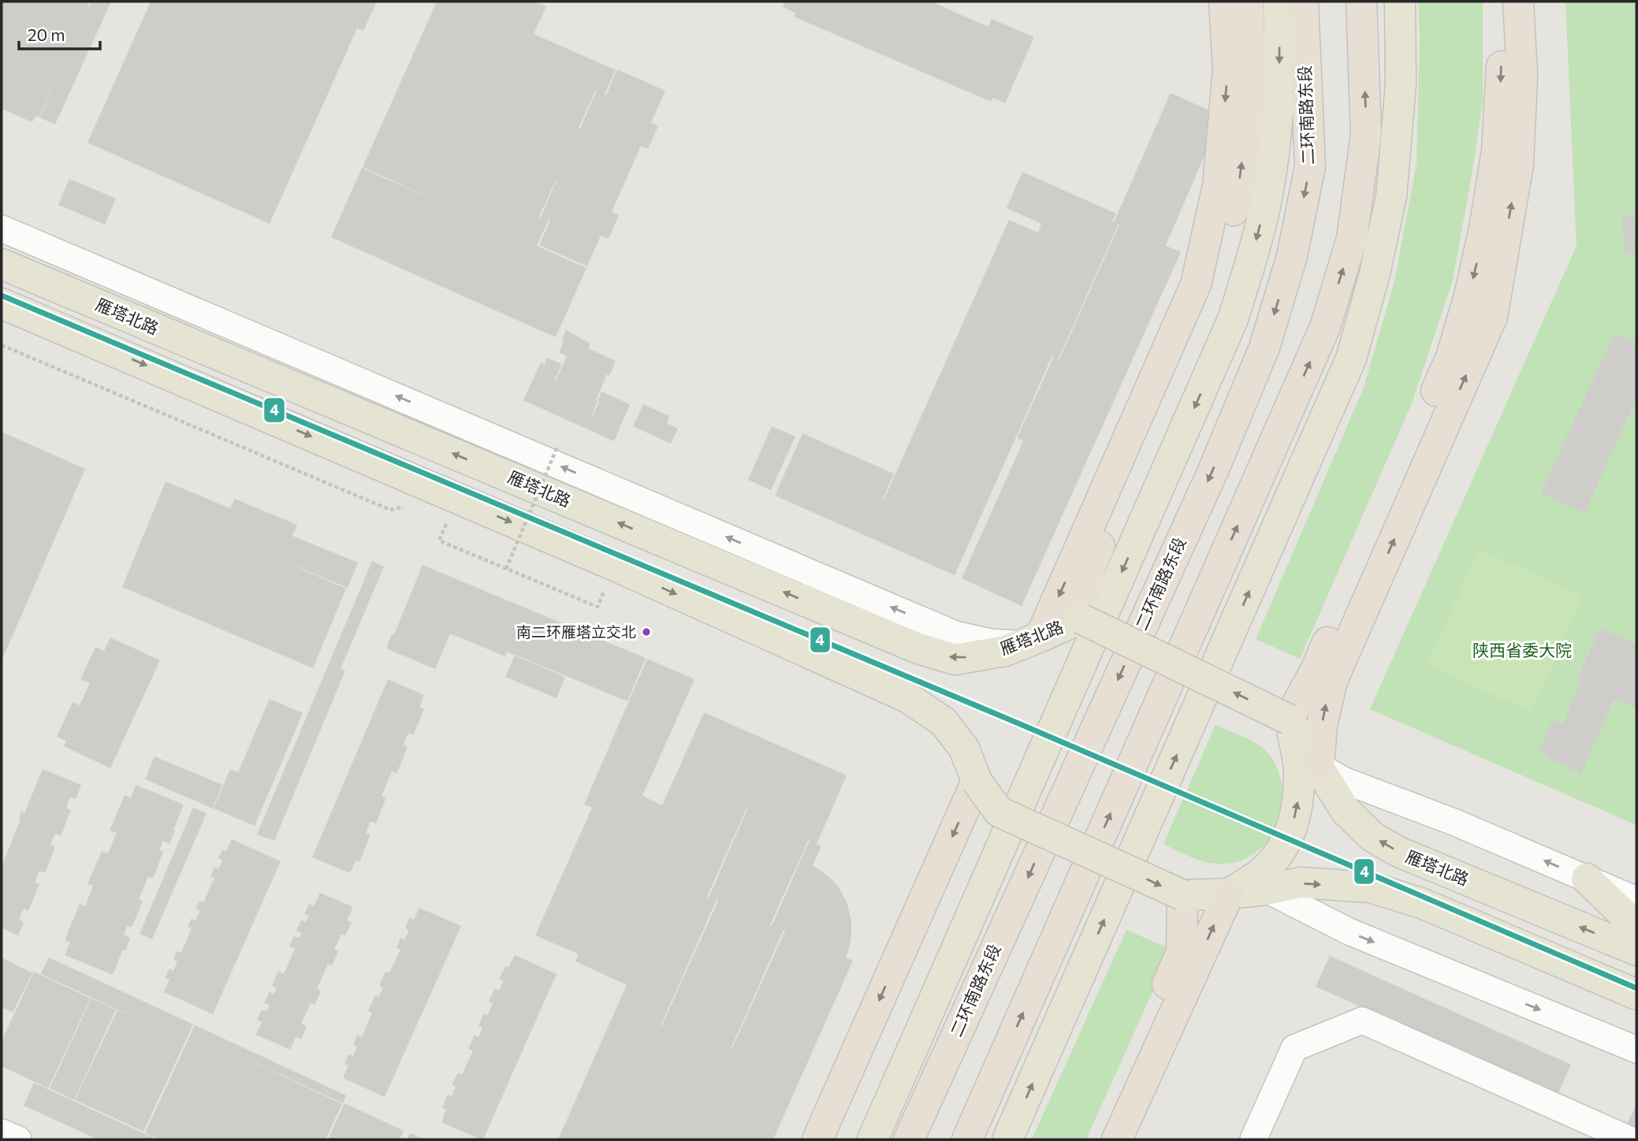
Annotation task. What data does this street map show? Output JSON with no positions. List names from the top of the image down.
{
  "streets": {
    "highway": ["二环南路东段"],
    "main road": ["雁塔北路"]
  },
  "parks": ["陕西省委大院"],
  "places": ["南二环雁塔立交北"],
  "lines": ["transit line 4"],
  "scale_bar": "20 m"
}
